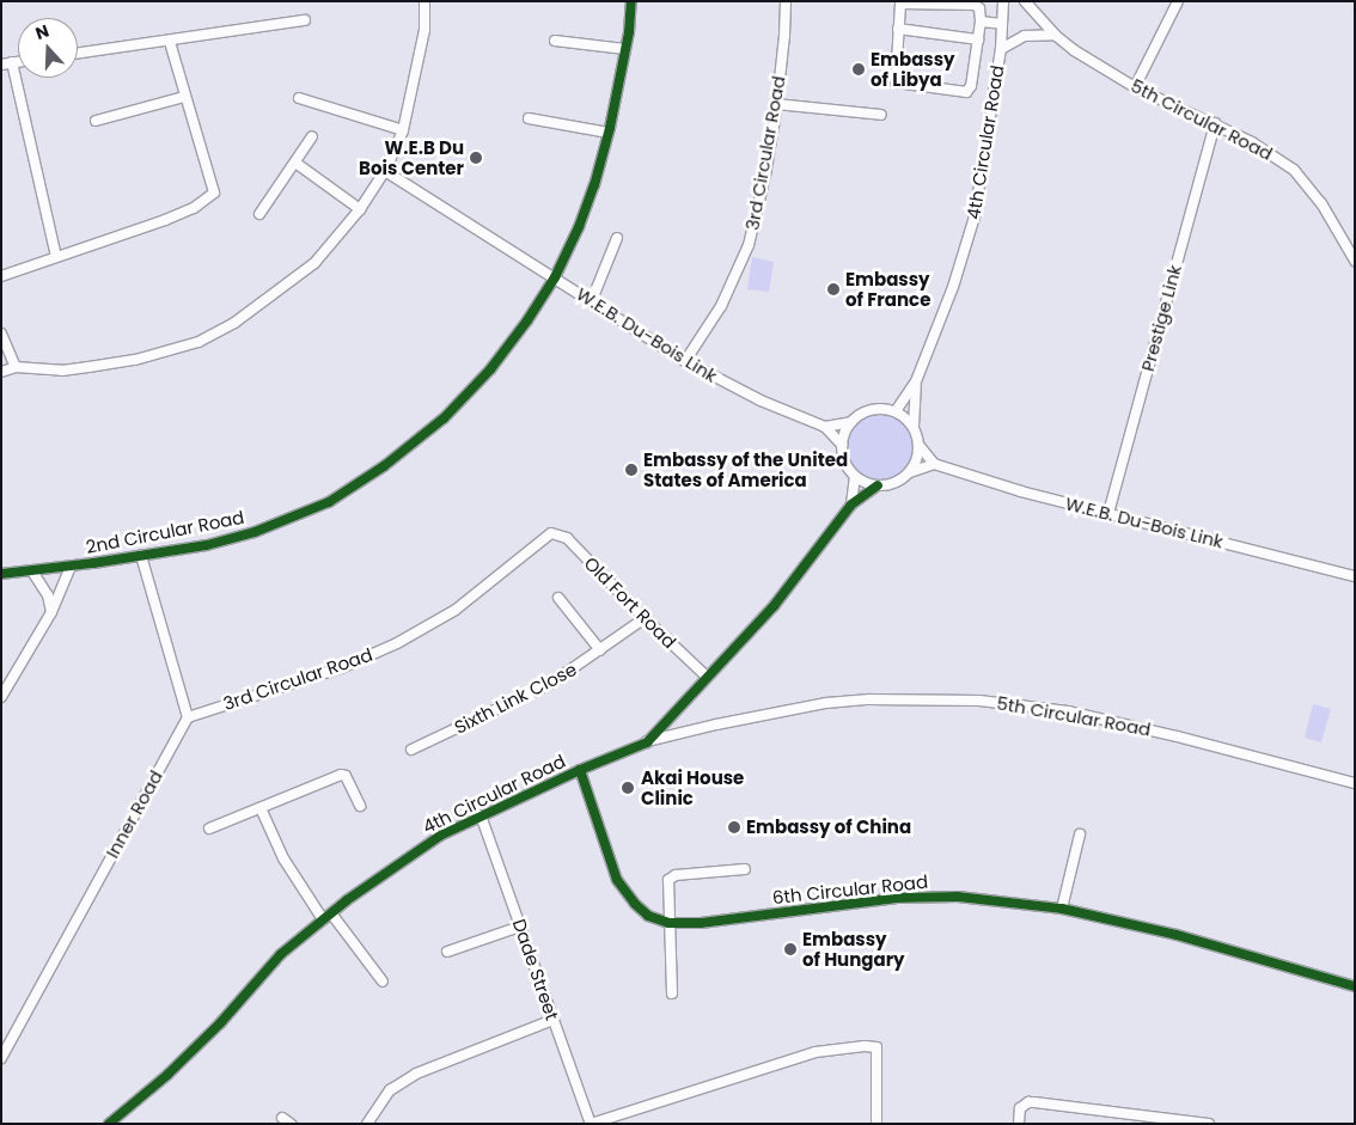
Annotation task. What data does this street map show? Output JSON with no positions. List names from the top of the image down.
{
  "streets": {
    "street": [
      "5th Circular Road",
      "4th Circular Road",
      "3rd Circular Road",
      "Prestige Link",
      "W.E.B. Du-Bois Link",
      "2nd Circular Road",
      "Old Fort Road",
      "Sixth Link Close",
      "Inner Road",
      "6th Circular Road",
      "Dade Street"
    ]
  },
  "crossings": [
    ["5th Circular Road", "4th Circular Road"],
    ["5th Circular Road", "Prestige Link"],
    ["4th Circular Road", "W.E.B. Du-Bois Link"],
    ["4th Circular Road", "Old Fort Road"],
    ["4th Circular Road", "6th Circular Road"],
    ["4th Circular Road", "Dade Street"],
    ["3rd Circular Road", "W.E.B. Du-Bois Link"],
    ["3rd Circular Road", "Old Fort Road"],
    ["3rd Circular Road", "Inner Road"],
    ["Prestige Link", "W.E.B. Du-Bois Link"],
    ["W.E.B. Du-Bois Link", "2nd Circular Road"],
    ["Old Fort Road", "Sixth Link Close"]
  ],
  "places": [
    "Embassy of Libya",
    "W.E.B Du Bois Center",
    "Embassy of France",
    "Embassy of the United States of America",
    "Akai House Clinic",
    "Embassy of China",
    "Embassy of Hungary"
  ],
  "north": "top"
}
